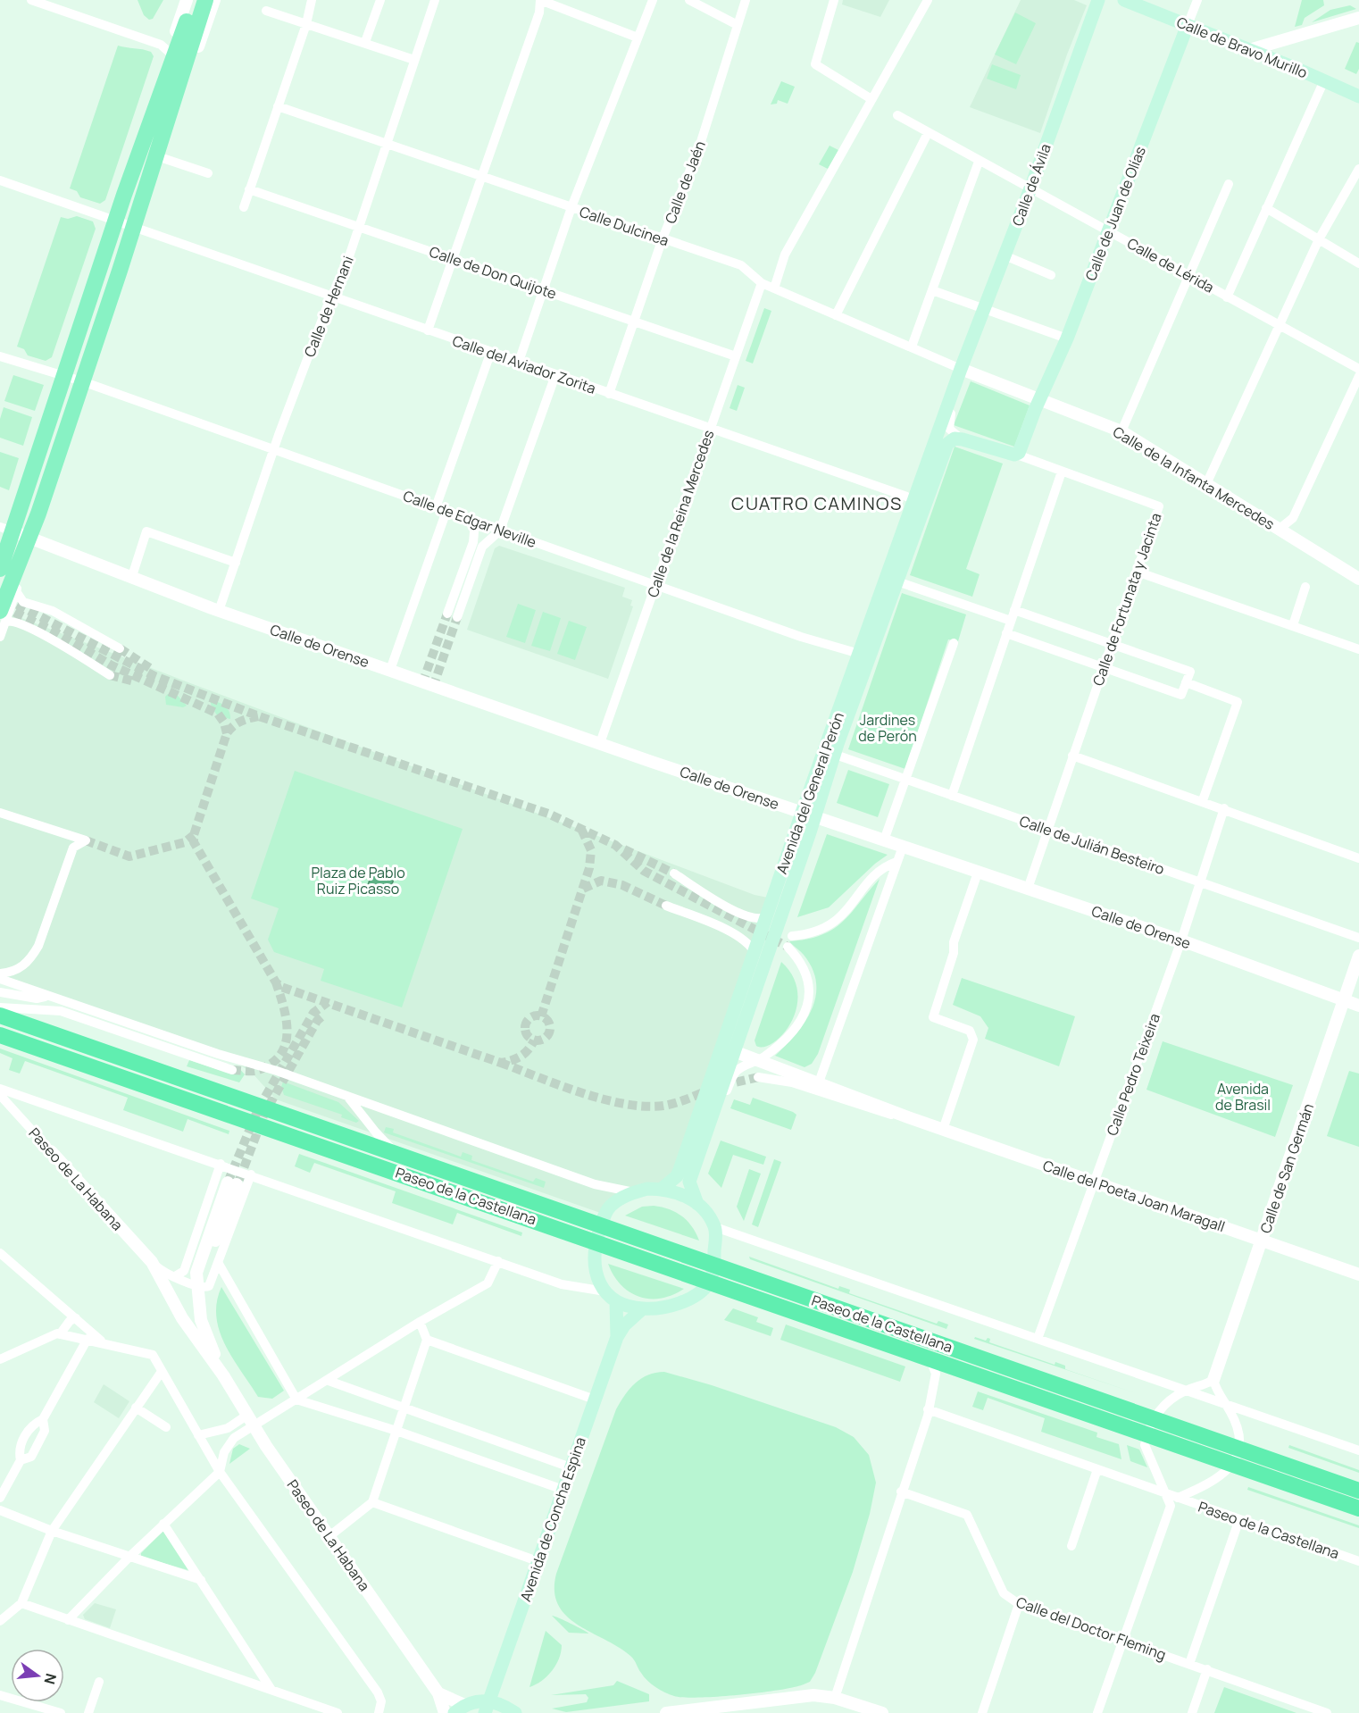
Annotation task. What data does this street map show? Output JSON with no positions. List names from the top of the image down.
{
  "streets": {
    "highway": ["Paseo de la Castellana"],
    "main road": [
      "Calle de Bravo Murillo",
      "Calle de Ávila",
      "Calle de Juan de Olías",
      "Calle de Fortunata y Jacinta",
      "Avenida del General Perón",
      "Avenida de Concha Espina"
    ],
    "street": [
      "Calle de Jaén",
      "Calle Dulcinea",
      "Calle de Lérida",
      "Calle de Don Quijote",
      "Calle de Hernani",
      "Calle del Aviador Zorita",
      "Calle de la Infanta Mercedes",
      "Calle de la Reina Mercedes",
      "Calle de Edgar Neville",
      "Calle de Orense",
      "Calle de Julián Besteiro",
      "Calle Pedro Teixeira",
      "Calle de San Germán",
      "Paseo de La Habana",
      "Calle del Poeta Joan Maragall",
      "Calle del Doctor Fleming"
    ]
  },
  "crossings": [
    ["Calle de Bravo Murillo", "Calle de Juan de Olías"],
    ["Calle de Jaén", "Calle Dulcinea"],
    ["Calle de Jaén", "Calle de Don Quijote"],
    ["Calle de Jaén", "Calle del Aviador Zorita"],
    ["Calle de Ávila", "Calle Dulcinea"],
    ["Calle de Ávila", "Calle de Lérida"],
    ["Calle de Ávila", "Calle de la Infanta Mercedes"],
    ["Calle de Ávila", "Avenida del General Perón"],
    ["Calle de Juan de Olías", "Calle de Lérida"],
    ["Calle de Juan de Olías", "Calle de la Infanta Mercedes"],
    ["Calle Dulcinea", "Calle de Hernani"],
    ["Calle Dulcinea", "Calle de la Infanta Mercedes"],
    ["Calle Dulcinea", "Calle de la Reina Mercedes"],
    ["Calle Dulcinea", "Avenida del General Perón"],
    ["Calle de Don Quijote", "Calle de Hernani"],
    ["Calle de Don Quijote", "Calle de la Reina Mercedes"],
    ["Calle de Hernani", "Calle del Aviador Zorita"],
    ["Calle de Hernani", "Calle de Edgar Neville"],
    ["Calle de Hernani", "Calle de Orense"],
    ["Calle del Aviador Zorita", "Calle de la Reina Mercedes"],
    ["Calle del Aviador Zorita", "Avenida del General Perón"],
    ["Calle de la Infanta Mercedes", "Avenida del General Perón"],
    ["Calle de la Reina Mercedes", "Calle de Edgar Neville"],
    ["Calle de la Reina Mercedes", "Calle de Orense"],
    ["Calle de Edgar Neville", "Avenida del General Perón"],
    ["Calle de Fortunata y Jacinta", "Calle de Orense"],
    ["Calle de Fortunata y Jacinta", "Avenida del General Perón"],
    ["Calle de Fortunata y Jacinta", "Calle de Julián Besteiro"],
    ["Calle de Orense", "Avenida del General Perón"],
    ["Calle de Orense", "Calle Pedro Teixeira"],
    ["Calle de Orense", "Calle de San Germán"],
    ["Avenida del General Perón", "Calle de Julián Besteiro"],
    ["Avenida del General Perón", "Calle del Poeta Joan Maragall"],
    ["Calle de Julián Besteiro", "Calle Pedro Teixeira"],
    ["Calle Pedro Teixeira", "Calle del Poeta Joan Maragall"],
    ["Calle de San Germán", "Calle del Poeta Joan Maragall"]
  ],
  "districts": ["CUATRO CAMINOS"],
  "parks": ["Jardines de Perón", "Plaza de Pablo Ruiz Picasso", "Avenida de Brasil"],
  "north": "right"
}
